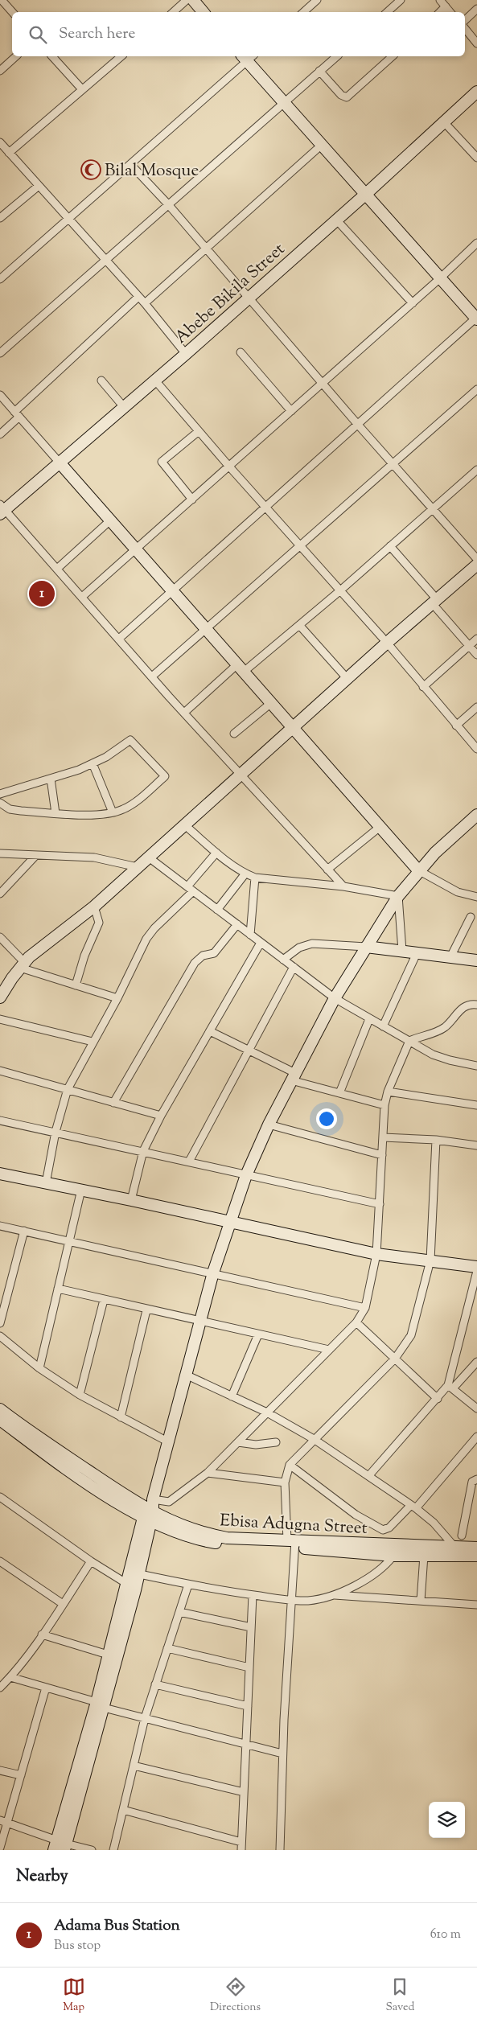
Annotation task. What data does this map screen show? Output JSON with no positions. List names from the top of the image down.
{
  "streets": {
    "street": ["Abebe Bikila Street", "Ebisa Adugna Street"]
  },
  "places": {
    "mosque": ["Bilal Mosque"]
  },
  "page": {
    "search": "Search here",
    "pins": "1",
    "heading": "Nearby",
    "list": [
      {
        "mark": "1",
        "name": "Adama Bus Station",
        "note": "Bus stop",
        "value": "610 m"
      }
    ],
    "nav": ["Map", "Directions", "Saved"]
  }
}
